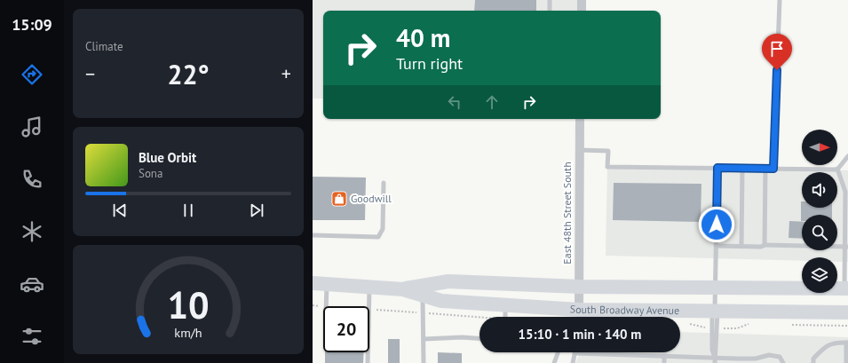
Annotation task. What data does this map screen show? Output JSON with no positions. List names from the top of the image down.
{
  "streets": {
    "main road": ["South Broadway Avenue"],
    "street": ["East 48th Street South"]
  },
  "crossings": [
    ["East 48th Street South", "South Broadway Avenue"]
  ],
  "places": {
    "shop": ["Goodwill"]
  },
  "north": "right",
  "page": {
    "tabs": "15:09",
    "tile": "Climate",
    "turn": ["40 m", "Turn right"],
    "heat": ["−", "22°", "+"],
    "song": ["Blue Orbit", "Sona"],
    "limit": "20",
    "trip": "15:10 · 1 min · 140 m",
    "gauge": ["10", "km/h"]
  }
}
